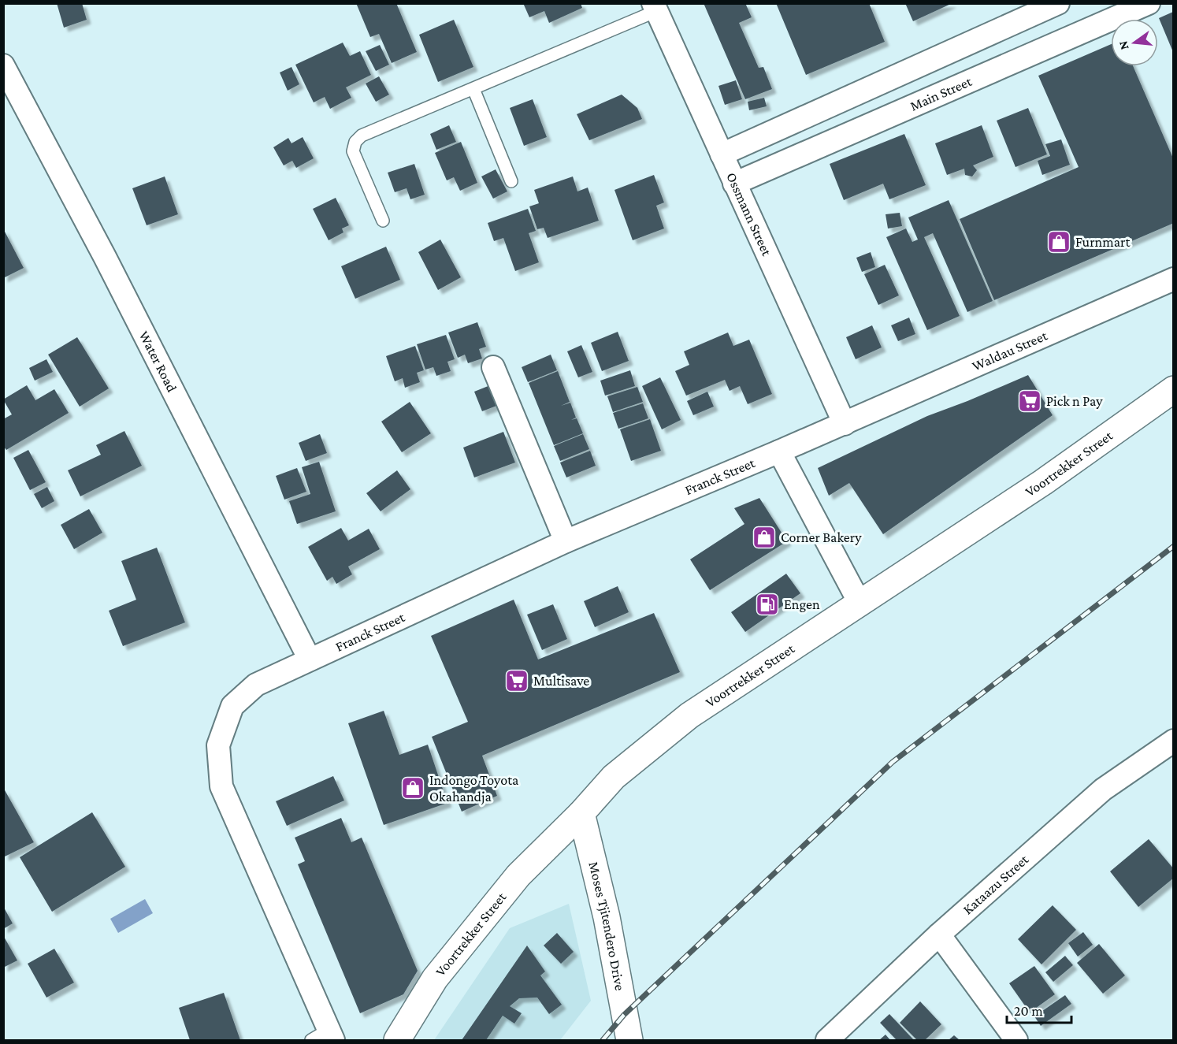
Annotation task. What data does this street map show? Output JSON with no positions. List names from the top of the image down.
{
  "streets": {
    "main road": ["Voortrekker Street", "Moses Tjitendero Drive"],
    "street": [
      "Main Street",
      "Ossmann Street",
      "Waldau Street",
      "Water Road",
      "Franck Street",
      "Kataazu Street"
    ]
  },
  "crossings": [
    ["Main Street", "Ossmann Street"],
    ["Ossmann Street", "Waldau Street"],
    ["Ossmann Street", "Franck Street"],
    ["Waldau Street", "Franck Street"],
    ["Water Road", "Franck Street"],
    ["Voortrekker Street", "Moses Tjitendero Drive"]
  ],
  "places": {
    "shop": ["Furnmart", "Corner Bakery", "Indongo Toyota Okahandja"],
    "supermarket": ["Pick n Pay", "Multisave"],
    "fuel station": ["Engen"]
  },
  "scale_bar": "20 m",
  "north": "left"
}
